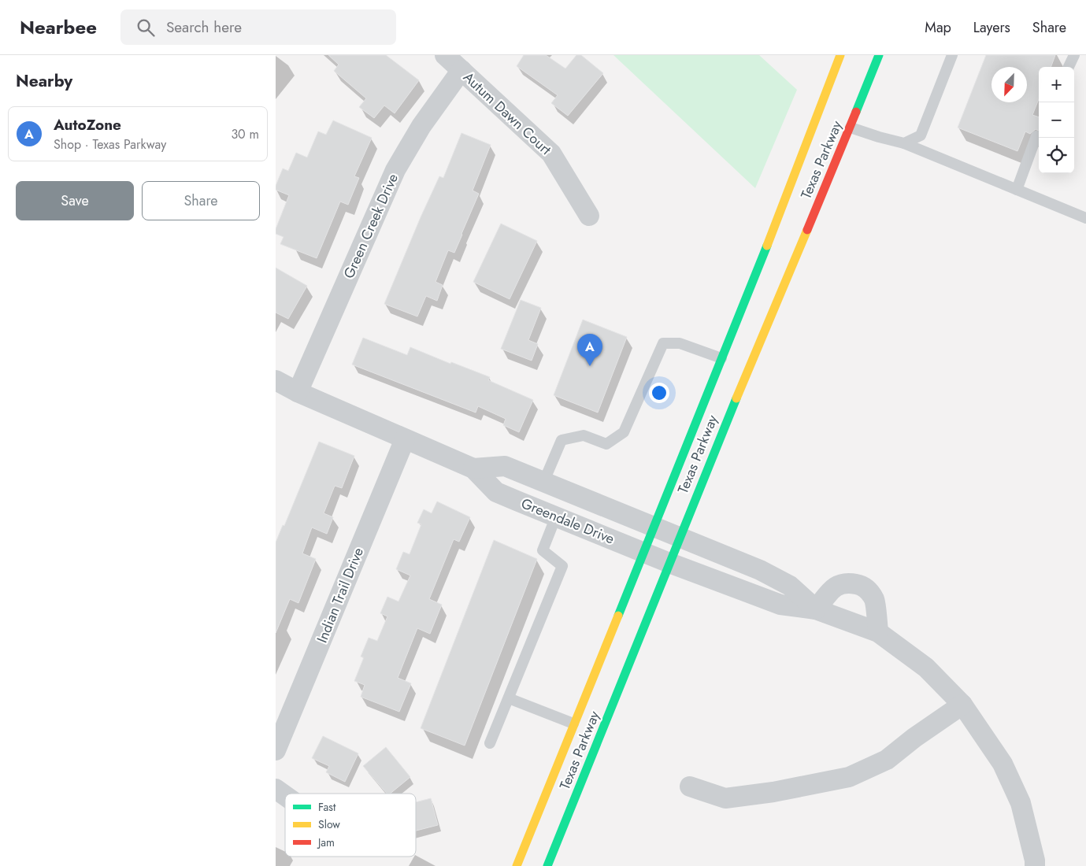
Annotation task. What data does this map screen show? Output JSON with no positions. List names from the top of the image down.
{
  "streets": {
    "main road": ["Texas Parkway"],
    "street": [
      "Autum Dawn Court",
      "Green Creek Drive",
      "Greendale Drive",
      "Indian Trail Drive"
    ]
  },
  "crossings": [
    ["Autum Dawn Court", "Green Creek Drive"],
    ["Texas Parkway", "Greendale Drive"],
    ["Green Creek Drive", "Greendale Drive"],
    ["Greendale Drive", "Indian Trail Drive"]
  ],
  "legend": ["Fast", "Slow", "Jam"],
  "north": "bottom left",
  "page": {
    "header": "Nearbee",
    "search": "Search here",
    "nav": ["Map", "Layers", "Share"],
    "heading": "Nearby",
    "map_buttons": ["+", "−"],
    "list": [
      {
        "mark": "A",
        "name": "AutoZone",
        "note": "Shop · Texas Parkway",
        "value": "30 m"
      }
    ],
    "buttons": ["Save", "Share"],
    "pins": "A"
  }
}
